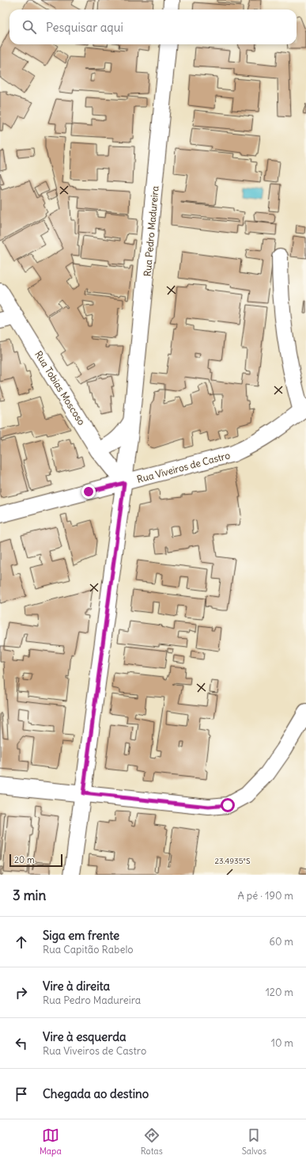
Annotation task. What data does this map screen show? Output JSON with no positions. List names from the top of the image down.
{
  "streets": {
    "street": ["Rua Pedro Madureira", "Rua Tobias Moscoso", "Rua Viveiros de Castro"]
  },
  "crossings": [
    ["Rua Pedro Madureira", "Rua Tobias Moscoso"],
    ["Rua Pedro Madureira", "Rua Viveiros de Castro"],
    ["Rua Tobias Moscoso", "Rua Viveiros de Castro"]
  ],
  "scale_bar": "20 m",
  "page": {
    "search": "Pesquisar aqui",
    "scale": "20 m",
    "heading": ["3 min", "A pé · 190 m"],
    "list": [
      ["Siga em frente", "Rua Capitão Rabelo", "60 m"],
      ["Vire à direita", "Rua Pedro Madureira", "120 m"],
      ["Vire à esquerda", "Rua Viveiros de Castro", "10 m"],
      "Chegada ao destino"
    ],
    "nav": ["Mapa", "Rotas", "Salvos"]
  },
  "coordinates": ["23.4935°S"]
}
